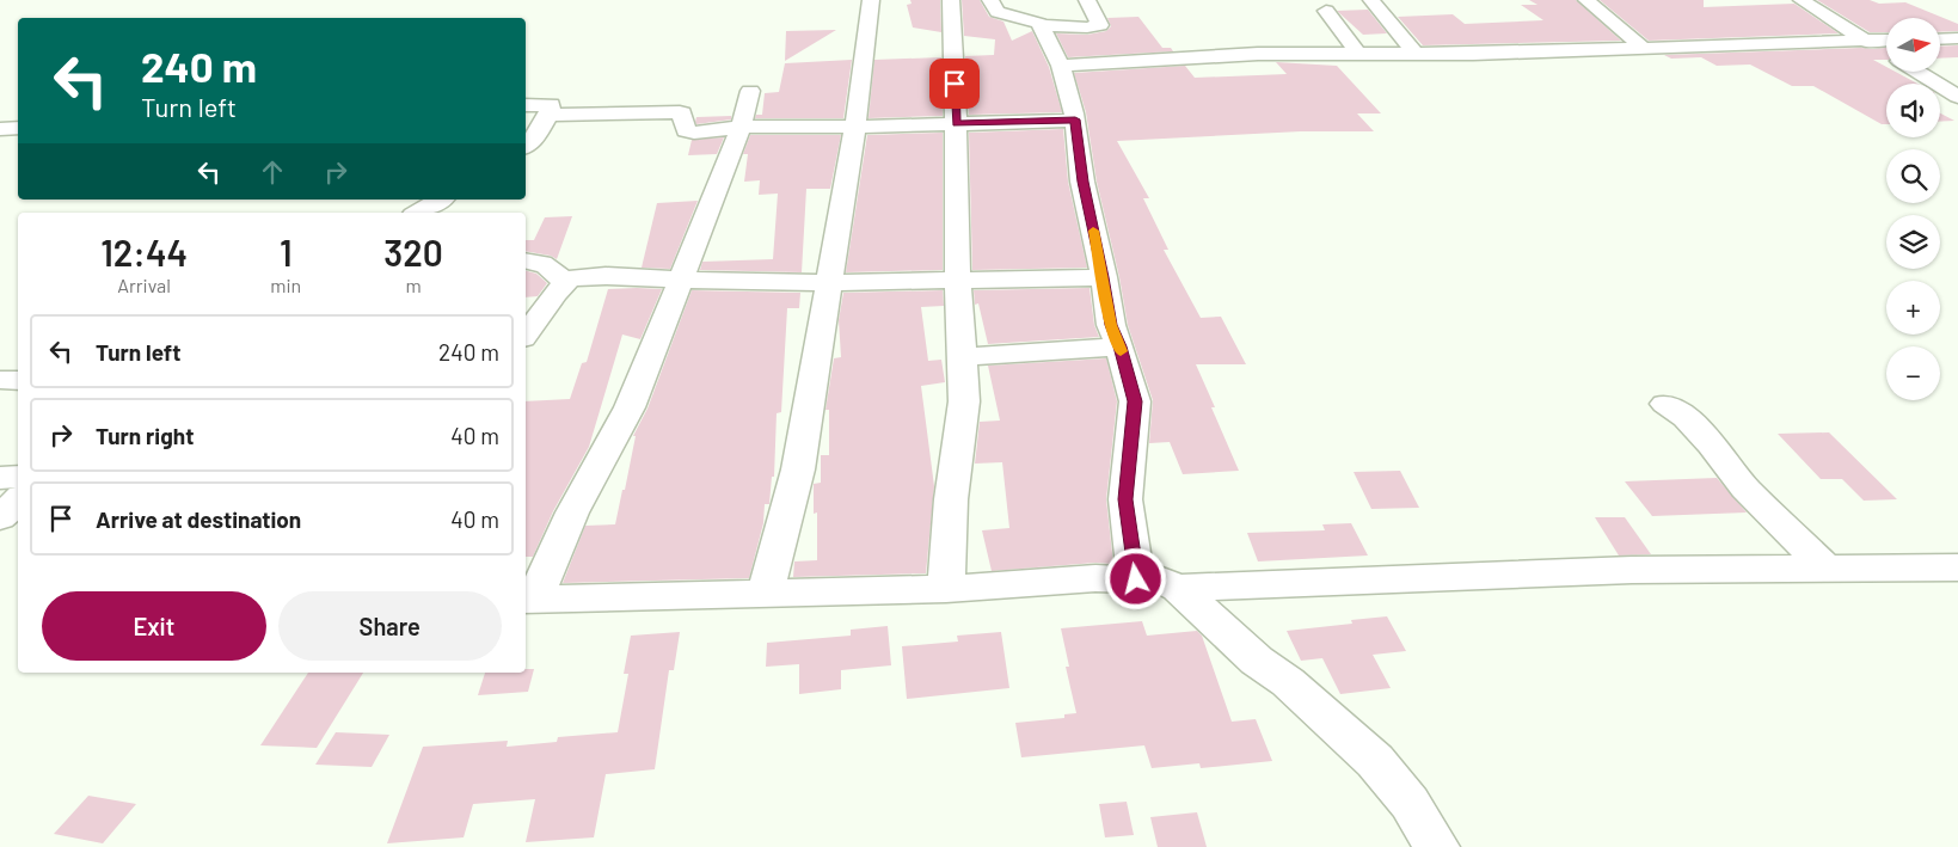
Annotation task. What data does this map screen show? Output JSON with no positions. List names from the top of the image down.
{
  "north": "right",
  "page": {
    "map_buttons": ["+", "−"],
    "turn": ["240 m", "Turn left"],
    "eta": [
      "12:44",
      "Arrival",
      "1",
      "min",
      "320",
      "m"
    ],
    "list": [
      {
        "name": "Turn left",
        "value": "240 m"
      },
      {
        "name": "Turn right",
        "value": "40 m"
      },
      {
        "name": "Arrive at destination",
        "value": "40 m"
      }
    ],
    "buttons": ["Exit", "Share"]
  }
}
